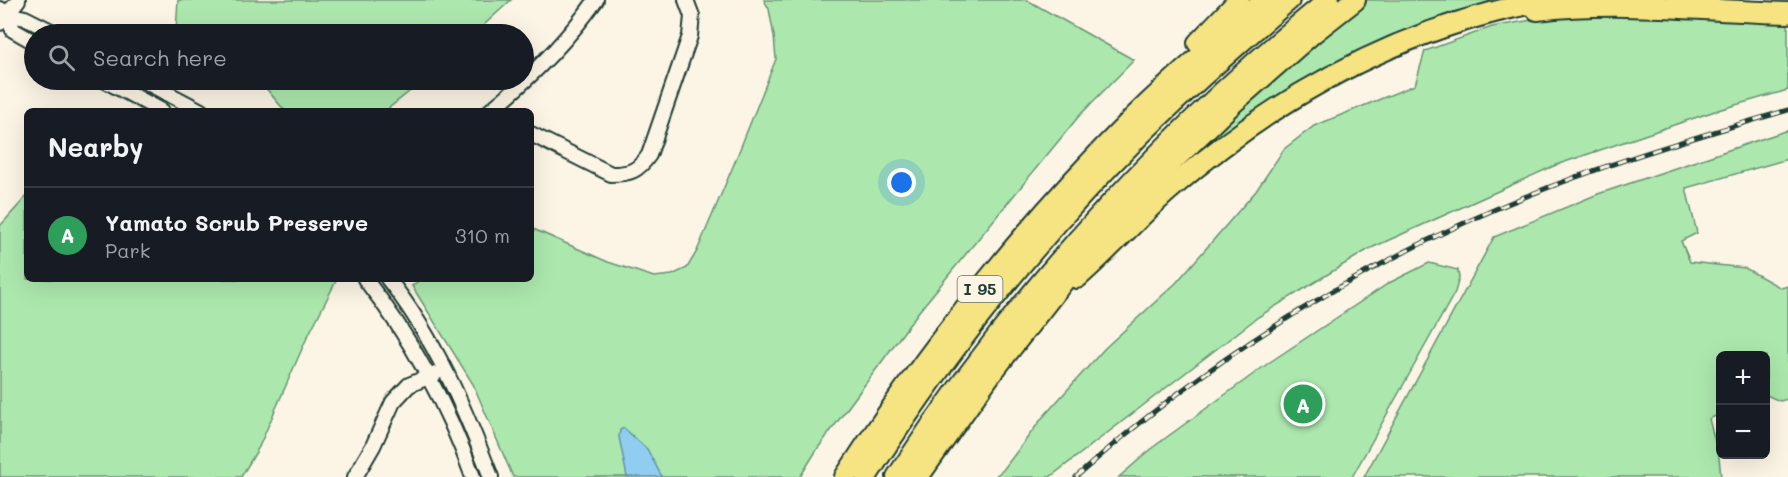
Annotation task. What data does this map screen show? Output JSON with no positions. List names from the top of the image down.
{
  "streets": {
    "highway": ["I 95"]
  },
  "page": {
    "search": "Search here",
    "heading": "Nearby",
    "list": [
      {
        "mark": "A",
        "name": "Yamato Scrub Preserve",
        "note": "Park",
        "value": "310 m"
      }
    ],
    "map_buttons": ["+", "−"],
    "pins": "A"
  }
}
